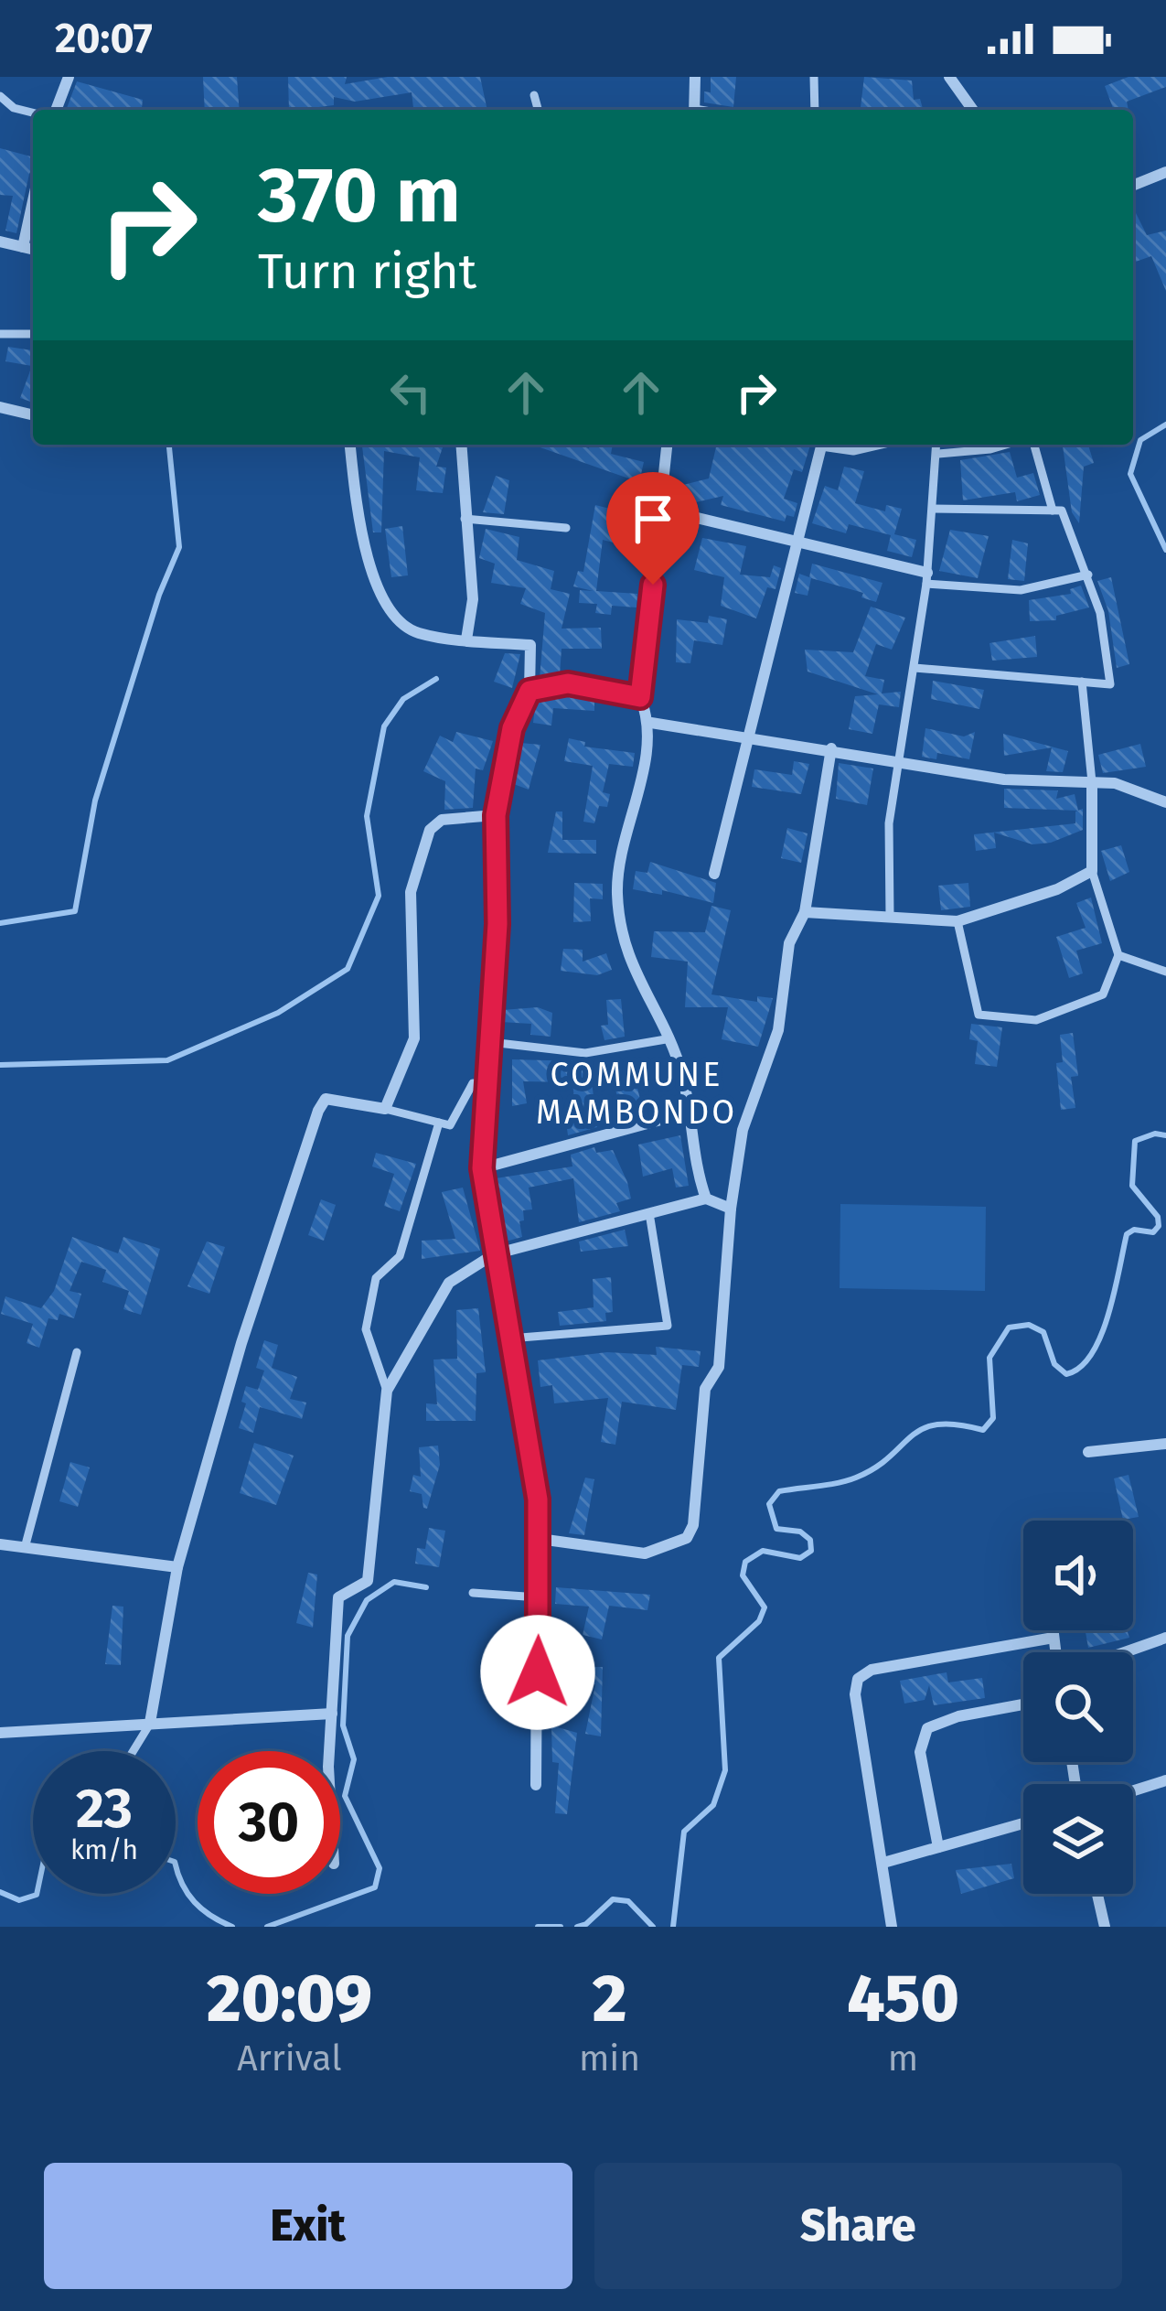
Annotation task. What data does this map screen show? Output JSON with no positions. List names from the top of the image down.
{
  "districts": ["COMMUNE MAMBONDO"],
  "page": {
    "status": "20:07",
    "turn": ["370 m", "Turn right"],
    "speed": "23 km/h",
    "limit": "30",
    "eta": [
      "20:09",
      "Arrival",
      "2",
      "min",
      "450",
      "m"
    ],
    "buttons": ["Exit", "Share"]
  }
}
